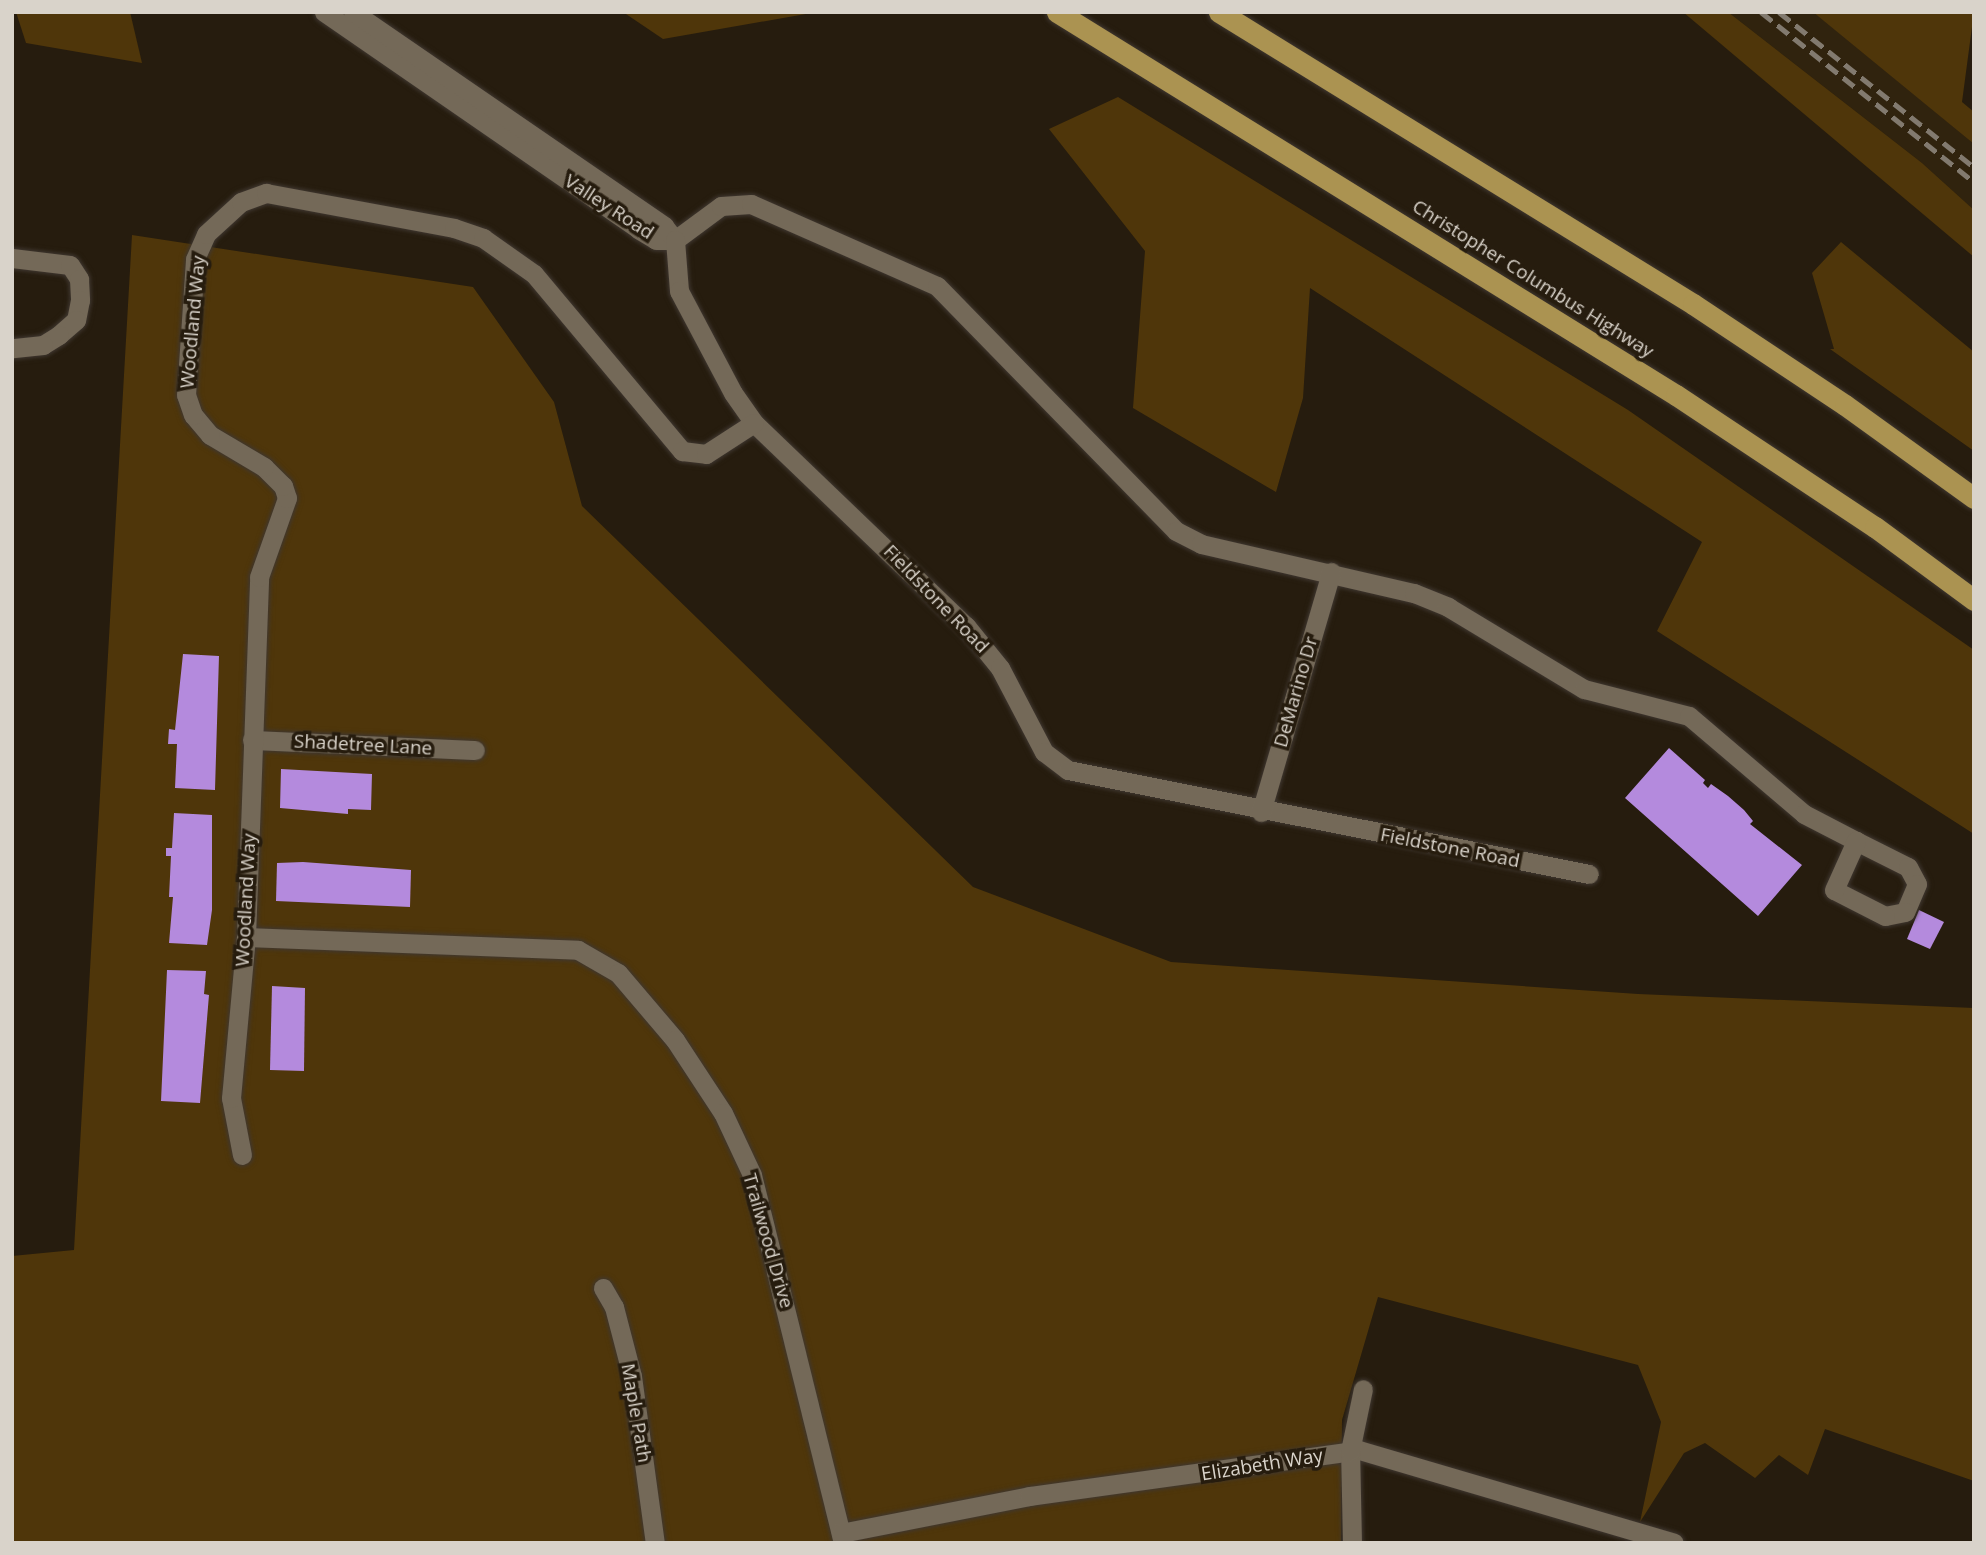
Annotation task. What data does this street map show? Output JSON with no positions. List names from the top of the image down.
{
  "streets": {
    "highway": ["Christopher Columbus Highway"],
    "street": [
      "Valley Road",
      "Woodland Way",
      "Fieldstone Road",
      "DeMarino Dr",
      "Shadetree Lane",
      "Trailwood Drive",
      "Maple Path",
      "Elizabeth Way"
    ]
  },
  "crossings": [
    ["Valley Road", "Fieldstone Road"],
    ["Woodland Way", "Fieldstone Road"],
    ["Woodland Way", "Shadetree Lane"],
    ["Woodland Way", "Trailwood Drive"],
    ["Fieldstone Road", "DeMarino Dr"],
    ["Trailwood Drive", "Elizabeth Way"]
  ]
}
